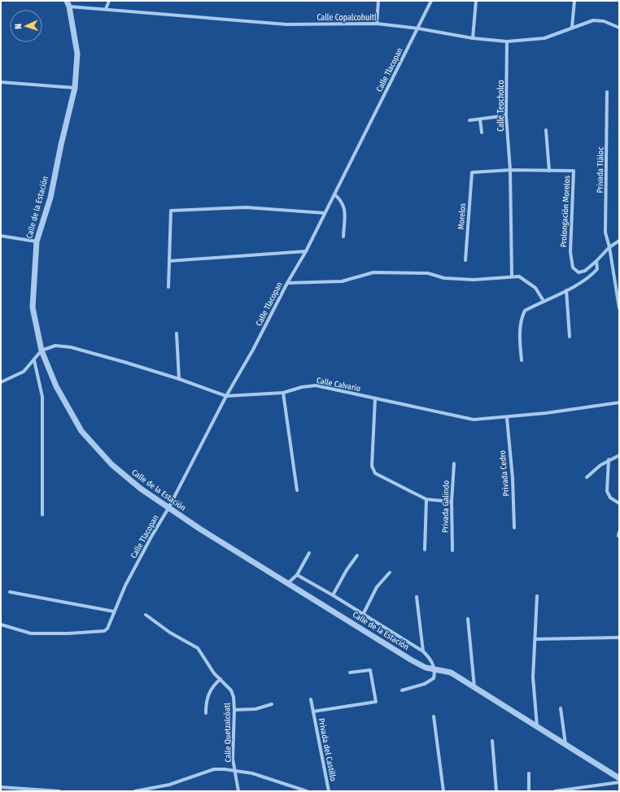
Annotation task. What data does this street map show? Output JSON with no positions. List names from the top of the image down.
{
  "streets": {
    "street": [
      "Calle Copalcohuitl",
      "Calle Tlacopan",
      "Calle Teocholco",
      "Privada Tláloc",
      "Calle de la Estación",
      "Prolongación Morelos",
      "Morelos",
      "Calle Calvario",
      "Privada Cedro",
      "Privada Galindo",
      "Calle Quetzalcóatl",
      "Privada del Castillo"
    ]
  },
  "crossings": [
    ["Calle Copalcohuitl", "Calle Tlacopan"],
    ["Calle Copalcohuitl", "Calle Teocholco"],
    ["Calle Copalcohuitl", "Calle de la Estación"],
    ["Calle Tlacopan", "Calle de la Estación"],
    ["Calle Tlacopan", "Calle Calvario"],
    ["Calle Teocholco", "Prolongación Morelos"],
    ["Calle de la Estación", "Calle Calvario"],
    ["Prolongación Morelos", "Morelos"],
    ["Calle Calvario", "Privada Cedro"]
  ],
  "north": "left"
}
